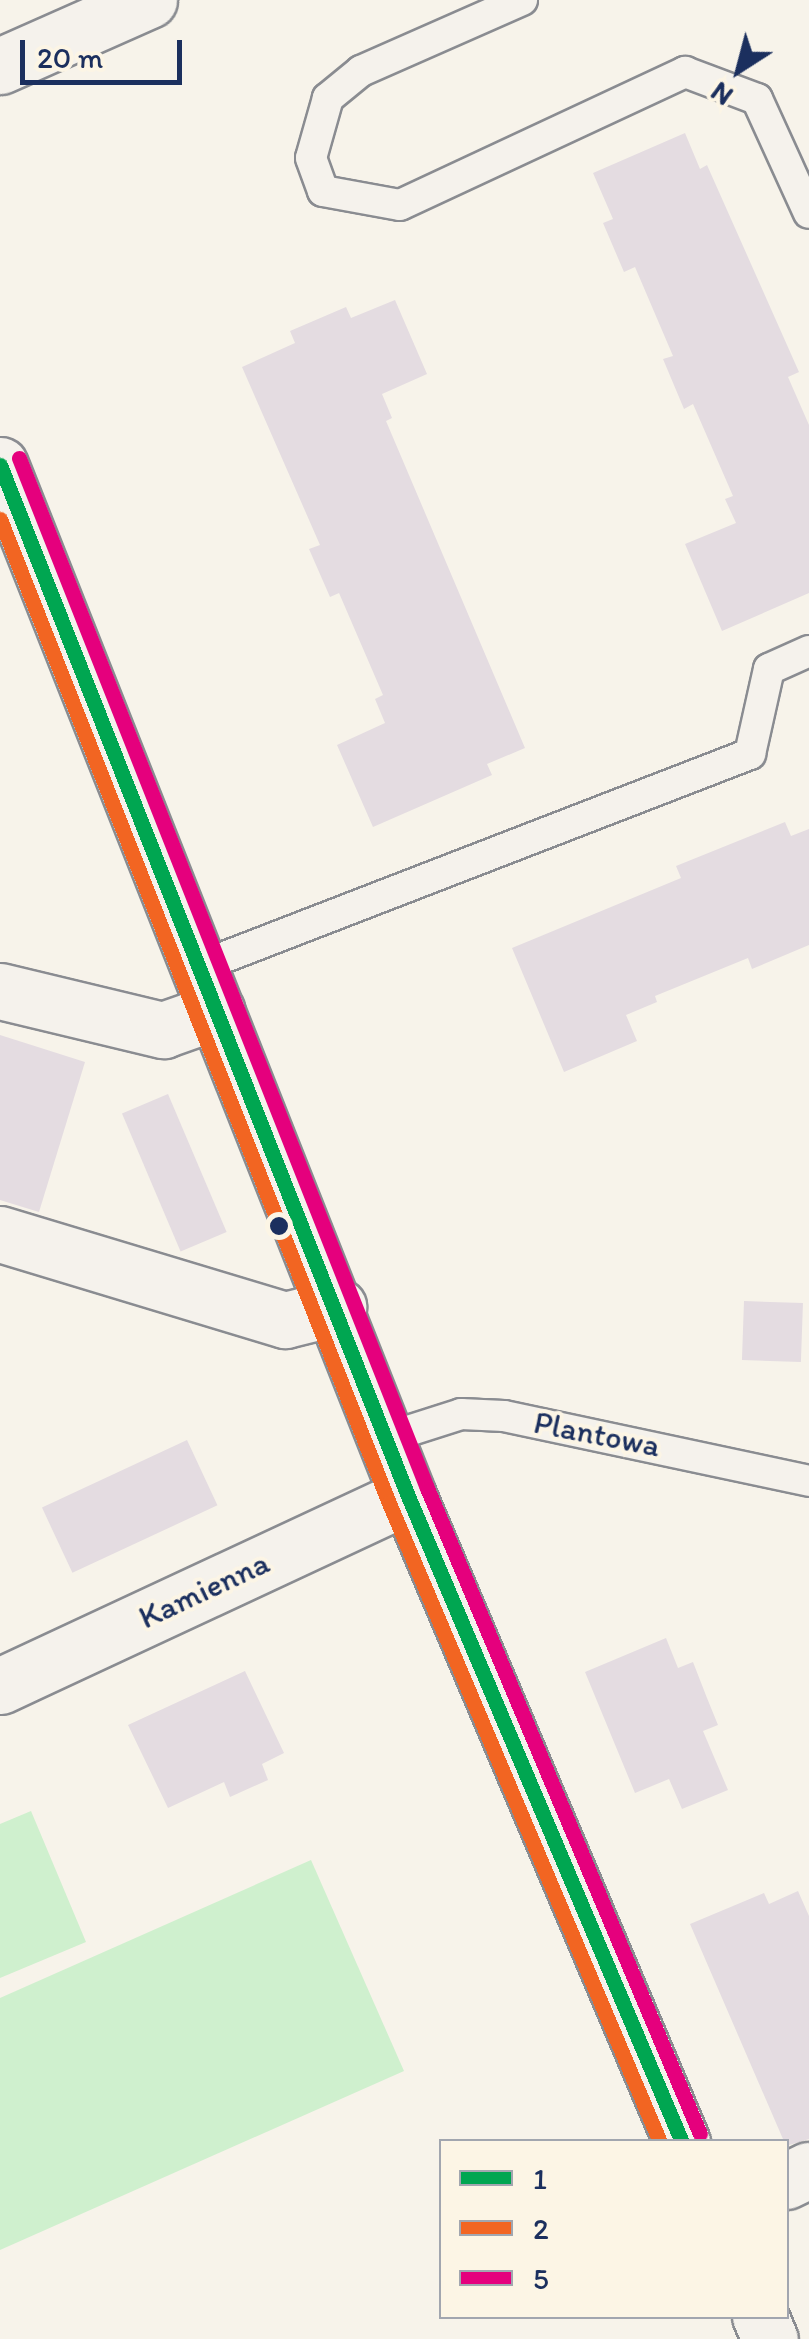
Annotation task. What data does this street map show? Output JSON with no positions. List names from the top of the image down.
{
  "streets": {
    "street": ["Kamienna"],
    "lane": ["Plantowa"]
  },
  "lines": ["transit line 5", "transit line 1", "transit line 2"],
  "legend": ["1", "2", "5"],
  "scale_bar": "20 m",
  "north": "bottom left"
}
